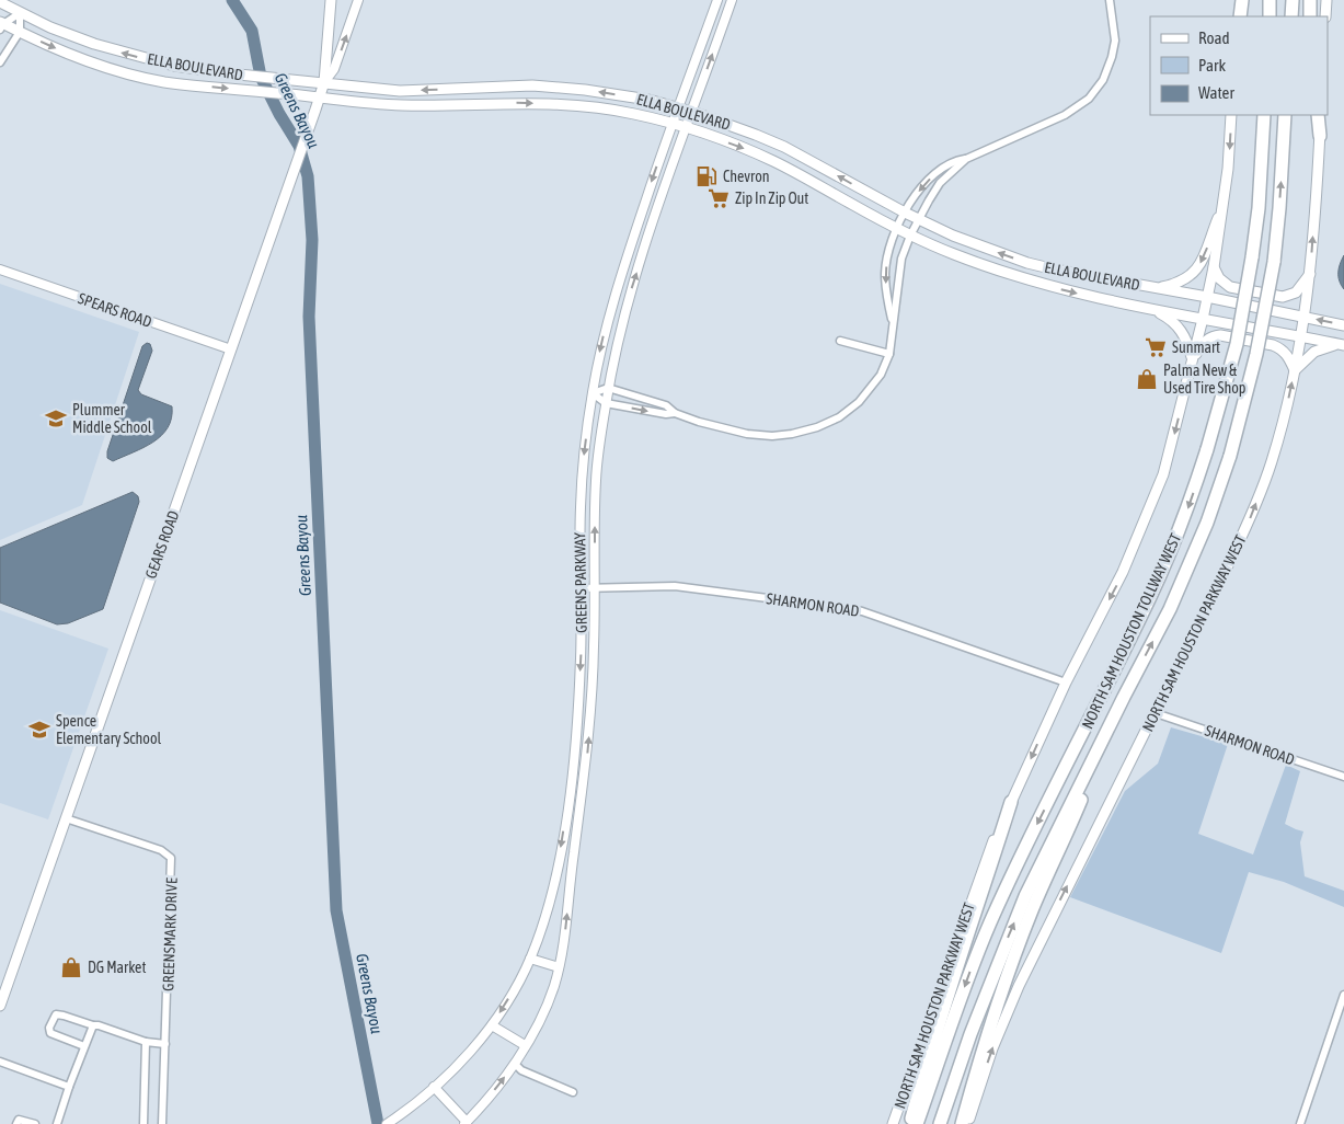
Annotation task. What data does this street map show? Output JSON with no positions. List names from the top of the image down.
{
  "streets": {
    "highway": ["NORTH SAM HOUSTON TOLLWAY WEST"],
    "main road": ["ELLA BOULEVARD", "GEARS ROAD", "NORTH SAM HOUSTON PARKWAY WEST"],
    "street": [
      "SPEARS ROAD",
      "GREENS PARKWAY",
      "SHARMON ROAD",
      "GREENSMARK DRIVE"
    ]
  },
  "crossings": [
    ["ELLA BOULEVARD", "GEARS ROAD"],
    ["ELLA BOULEVARD", "GREENS PARKWAY"],
    ["ELLA BOULEVARD", "NORTH SAM HOUSTON PARKWAY WEST"],
    ["SPEARS ROAD", "GEARS ROAD"],
    ["GEARS ROAD", "GREENSMARK DRIVE"],
    ["GREENS PARKWAY", "SHARMON ROAD"],
    ["SHARMON ROAD", "NORTH SAM HOUSTON PARKWAY WEST"]
  ],
  "water": ["Greens Bayou"],
  "places": {
    "fuel station": ["Chevron"],
    "supermarket": ["Zip In Zip Out", "Sunmart"],
    "shop": ["Palma New & Used Tire Shop", "DG Market"],
    "school or university": ["Plummer Middle School", "Spence Elementary School"]
  },
  "legend": ["Road", "Park", "Water"]
}
